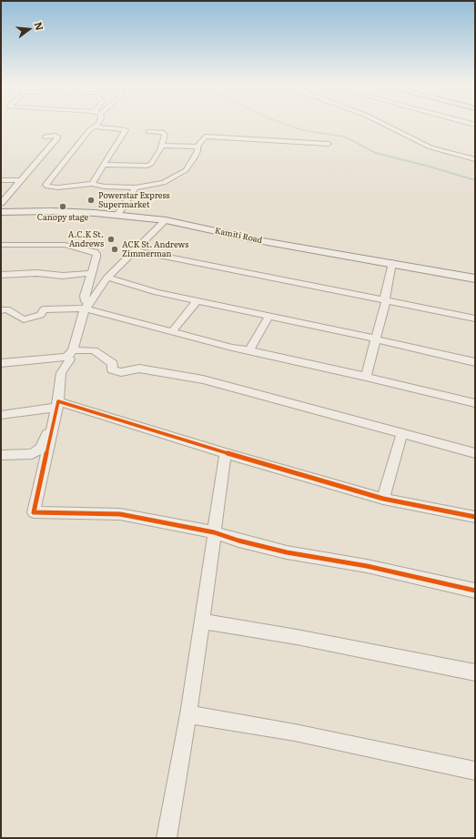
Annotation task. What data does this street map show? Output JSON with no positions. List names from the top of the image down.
{
  "streets": {
    "main road": ["Kamiti Road"]
  },
  "places": [
    "Powerstar Express Supermarket",
    "Canopy stage",
    "A.C.K St. Andrews",
    "ACK St. Andrews Zimmerman"
  ],
  "north": "right"
}
